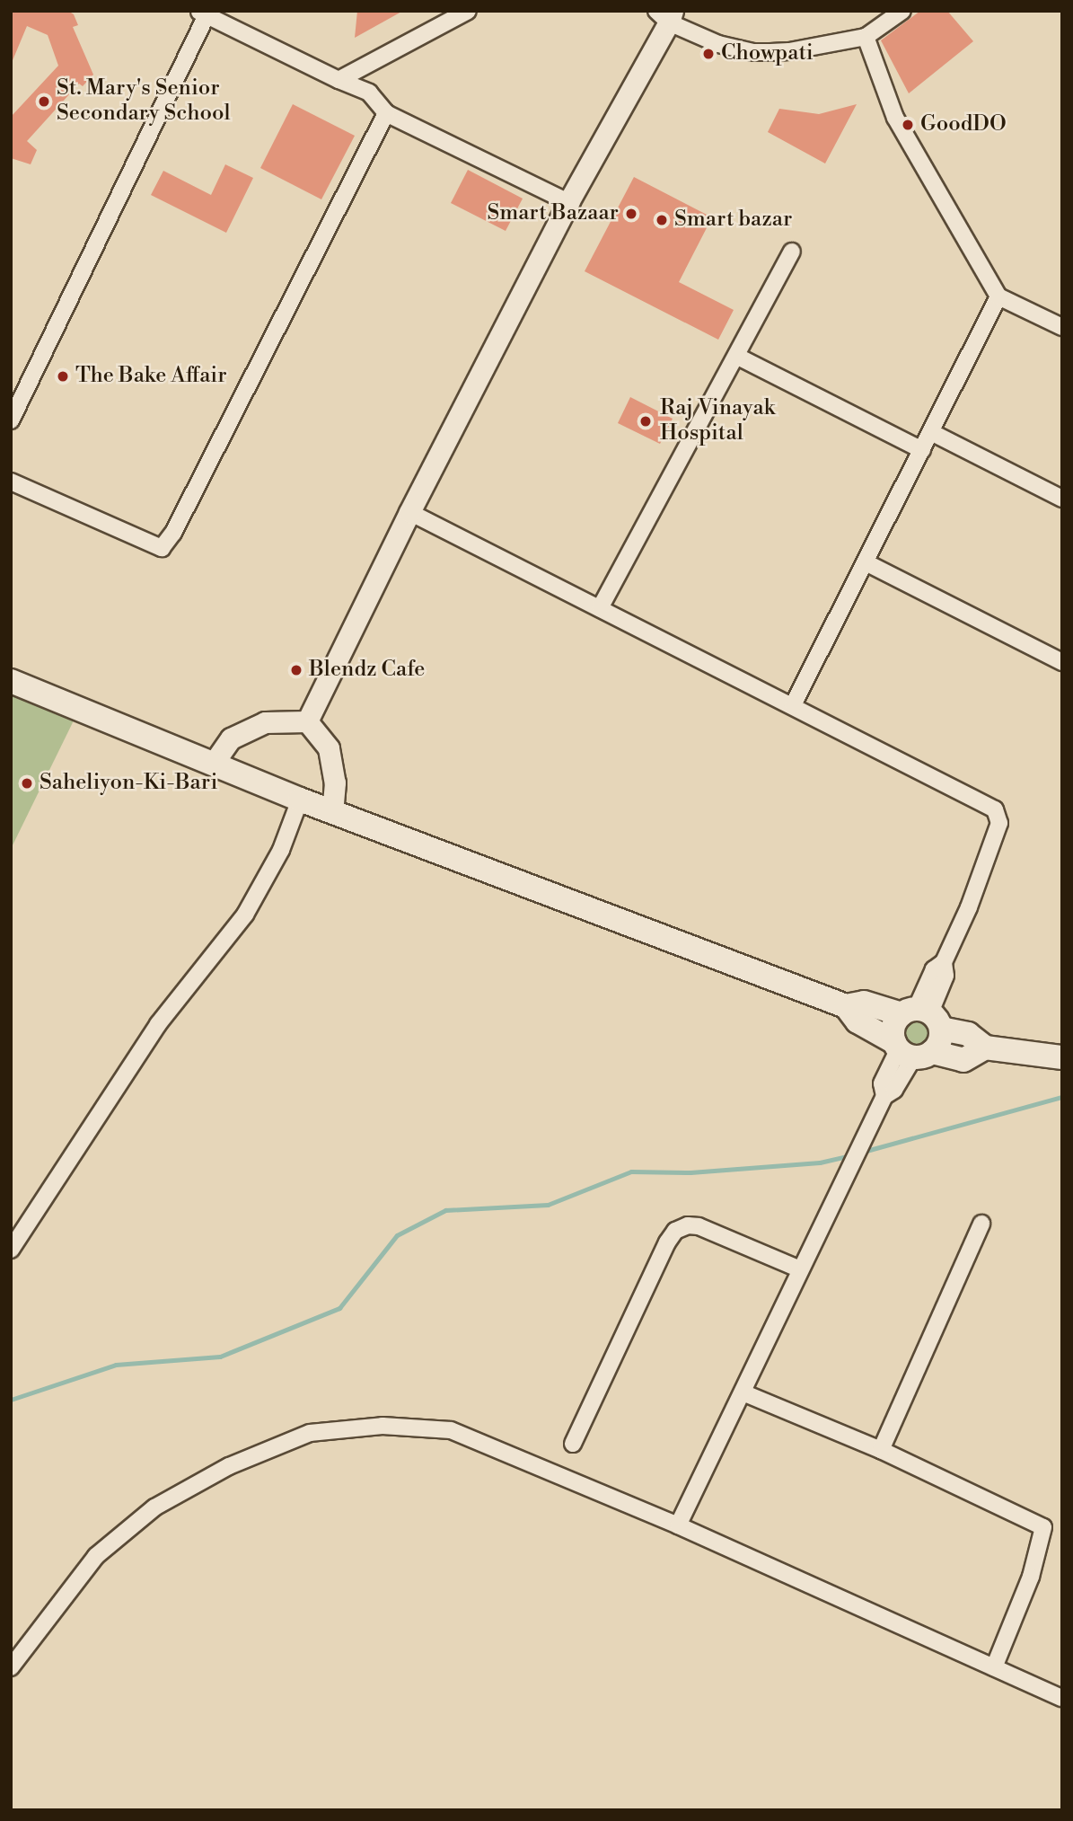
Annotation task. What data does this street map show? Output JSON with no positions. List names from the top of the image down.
{
  "places": [
    "Chowpati",
    "St. Mary's Senior Secondary School",
    "GoodDO",
    "Smart Bazaar",
    "Smart bazar",
    "The Bake Affair",
    "Raj Vinayak Hospital",
    "Blendz Cafe",
    "Saheliyon-Ki-Bari"
  ]
}
